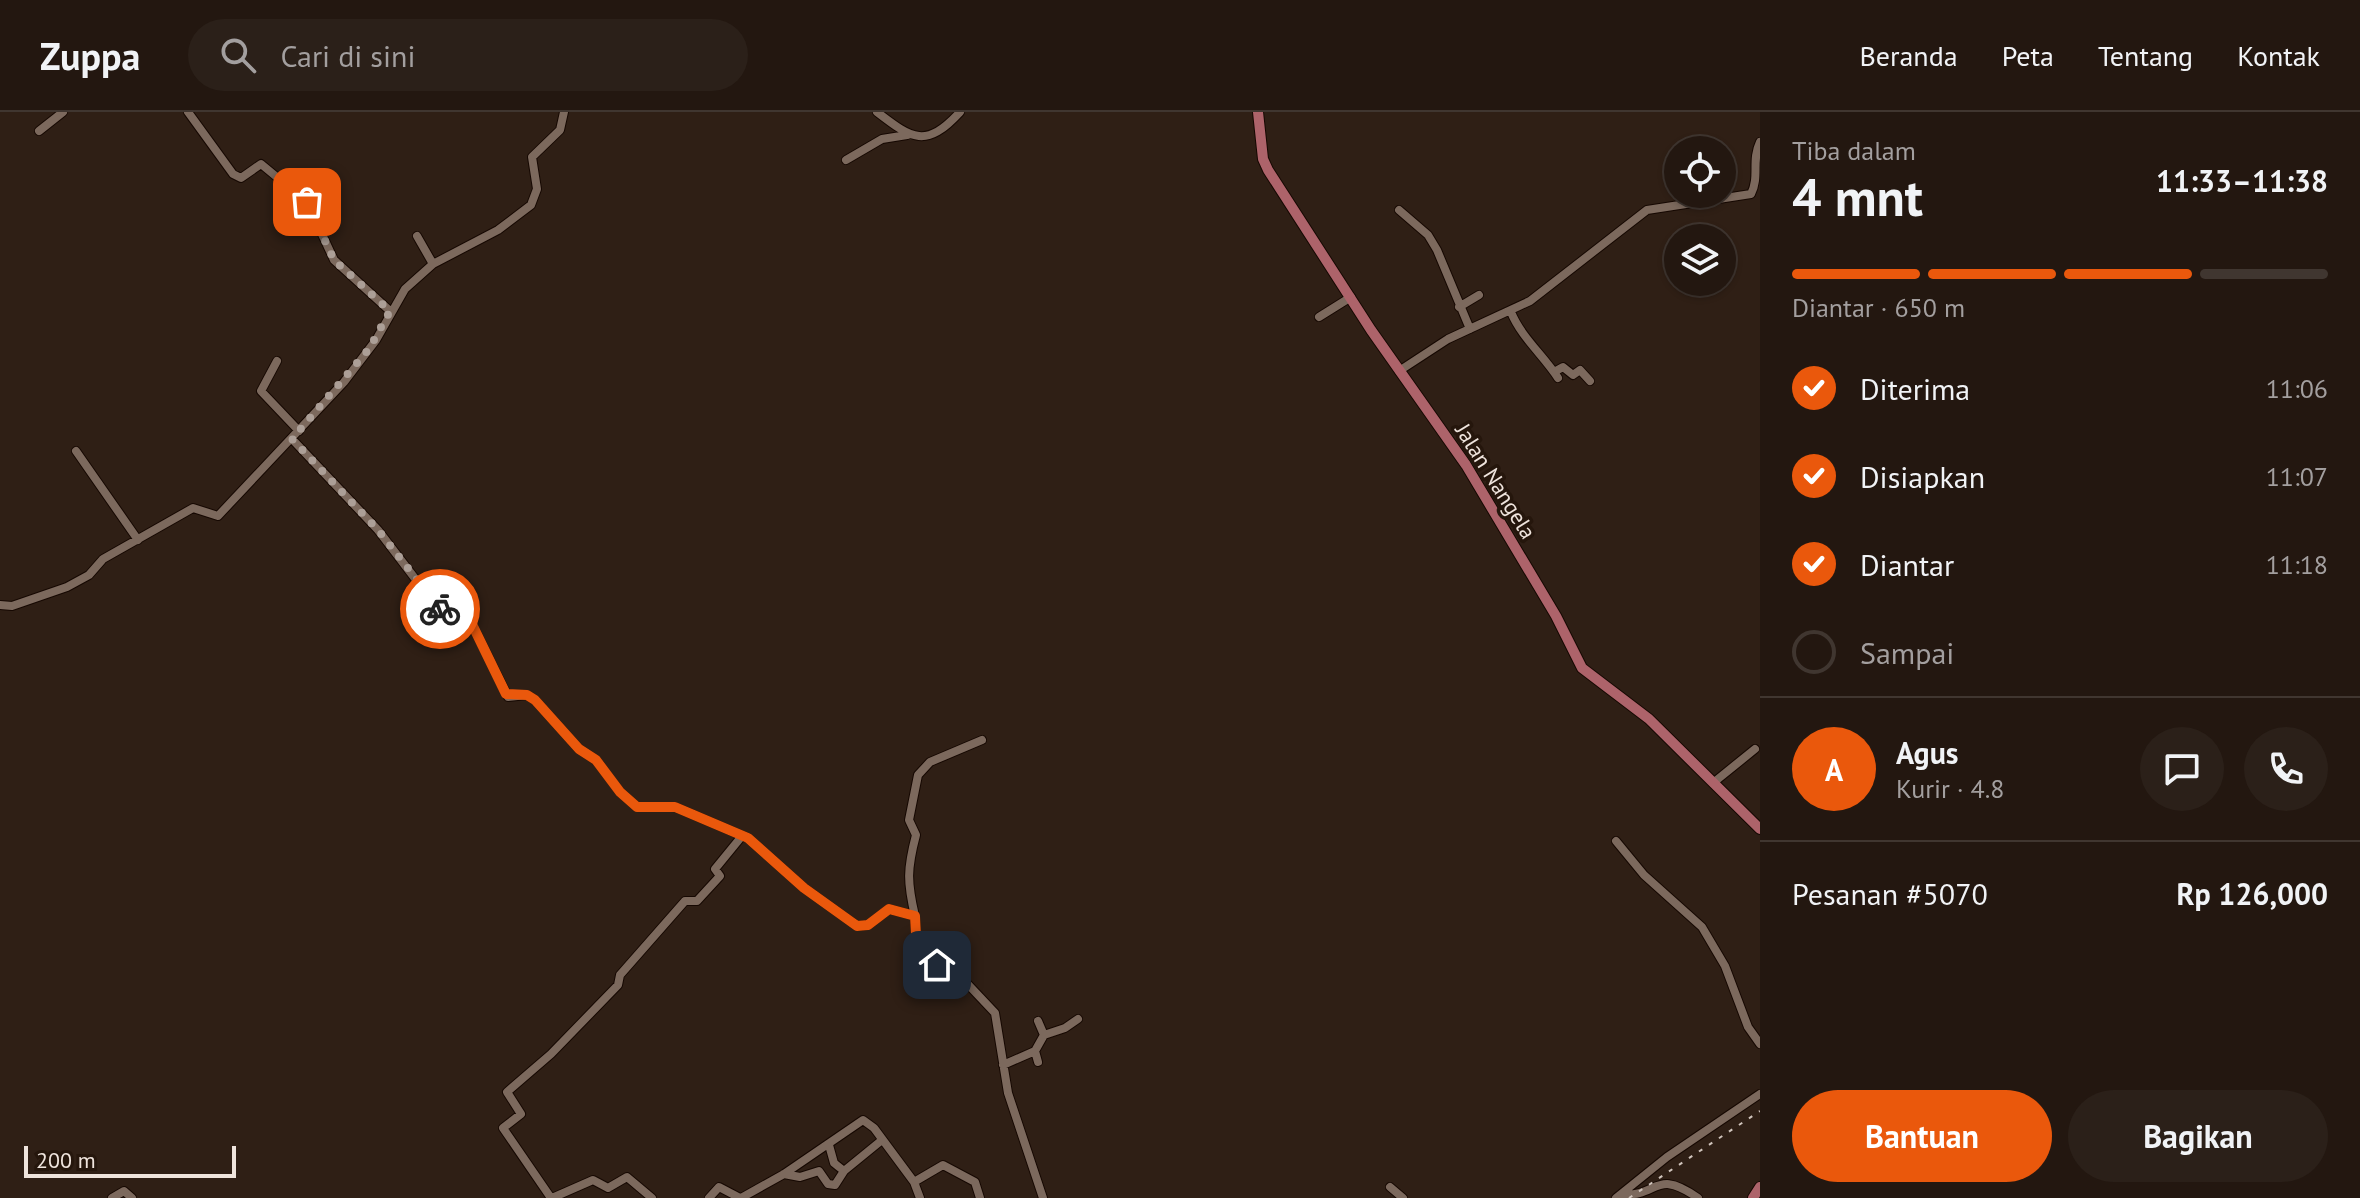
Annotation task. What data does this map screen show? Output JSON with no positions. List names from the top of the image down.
{
  "streets": {
    "main road": ["Jalan Nangela"]
  },
  "scale_bar": "200 m",
  "page": {
    "header": "Zuppa",
    "search": "Cari di sini",
    "nav": [
      "Beranda",
      "Peta",
      "Tentang",
      "Kontak"
    ],
    "heading": ["4 mnt", "Tiba dalam", "11:33–11:38"],
    "panel": [
      "Agus",
      "Kurir · 4.8",
      "Pesanan #5070",
      "Rp 126,000"
    ],
    "bar": "Diantar · 650 m",
    "list": [
      ["Diterima", "11:06"],
      ["Disiapkan", "11:07"],
      ["Diantar", "11:18"],
      "Sampai"
    ],
    "round": "A",
    "buttons": ["Bantuan", "Bagikan"],
    "scale": "200 m"
  }
}
